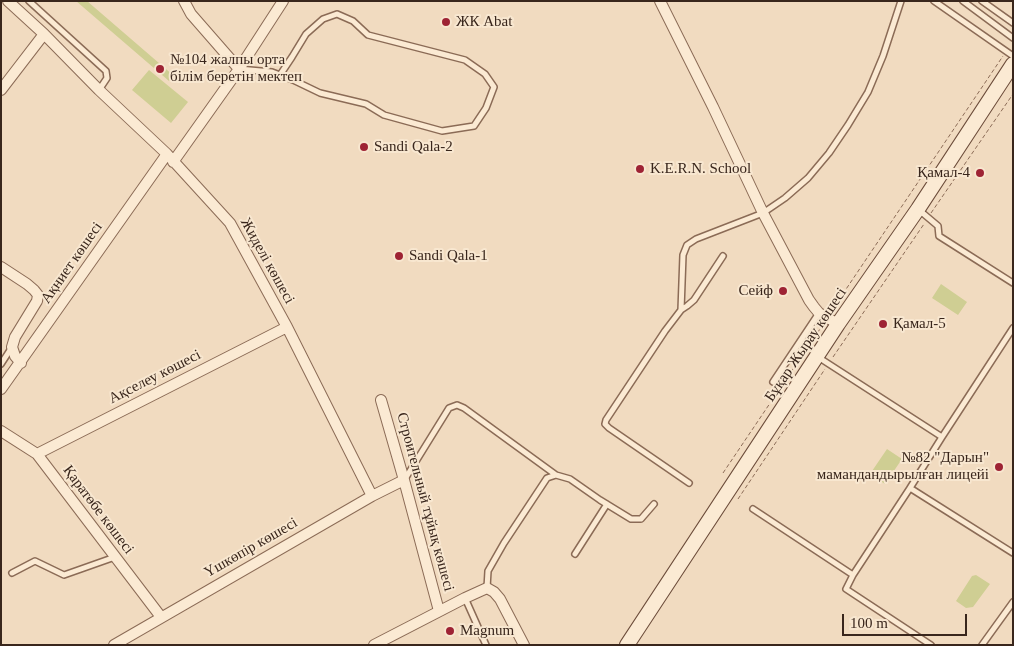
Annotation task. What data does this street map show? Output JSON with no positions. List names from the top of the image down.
{
  "streets": {
    "street": [
      "Жиделі көшесі",
      "Ақниет көшесі",
      "Бұқар Жырау көшесі",
      "Ақселеу көшесі",
      "Строительный тұйық көшесі",
      "Қаратөбе көшесі",
      "Үшкөпір көшесі"
    ]
  },
  "crossings": [
    ["Жиделі көшесі", "Ақниет көшесі"],
    ["Жиделі көшесі", "Ақселеу көшесі"],
    ["Жиделі көшесі", "Үшкөпір көшесі"],
    ["Ақселеу көшесі", "Қаратөбе көшесі"],
    ["Строительный тұйық көшесі", "Үшкөпір көшесі"],
    ["Қаратөбе көшесі", "Үшкөпір көшесі"]
  ],
  "places": [
    "ЖК Abat",
    "№104 жалпы орта білім беретін мектеп",
    "Sandi Qala-2",
    "K.E.R.N. School",
    "Қамал-4",
    "Sandi Qala-1",
    "Сейф",
    "Қамал-5",
    "№82 \"Дарын\" мамандандырылған лицейі",
    "Magnum"
  ],
  "scale_bar": "100 m"
}
